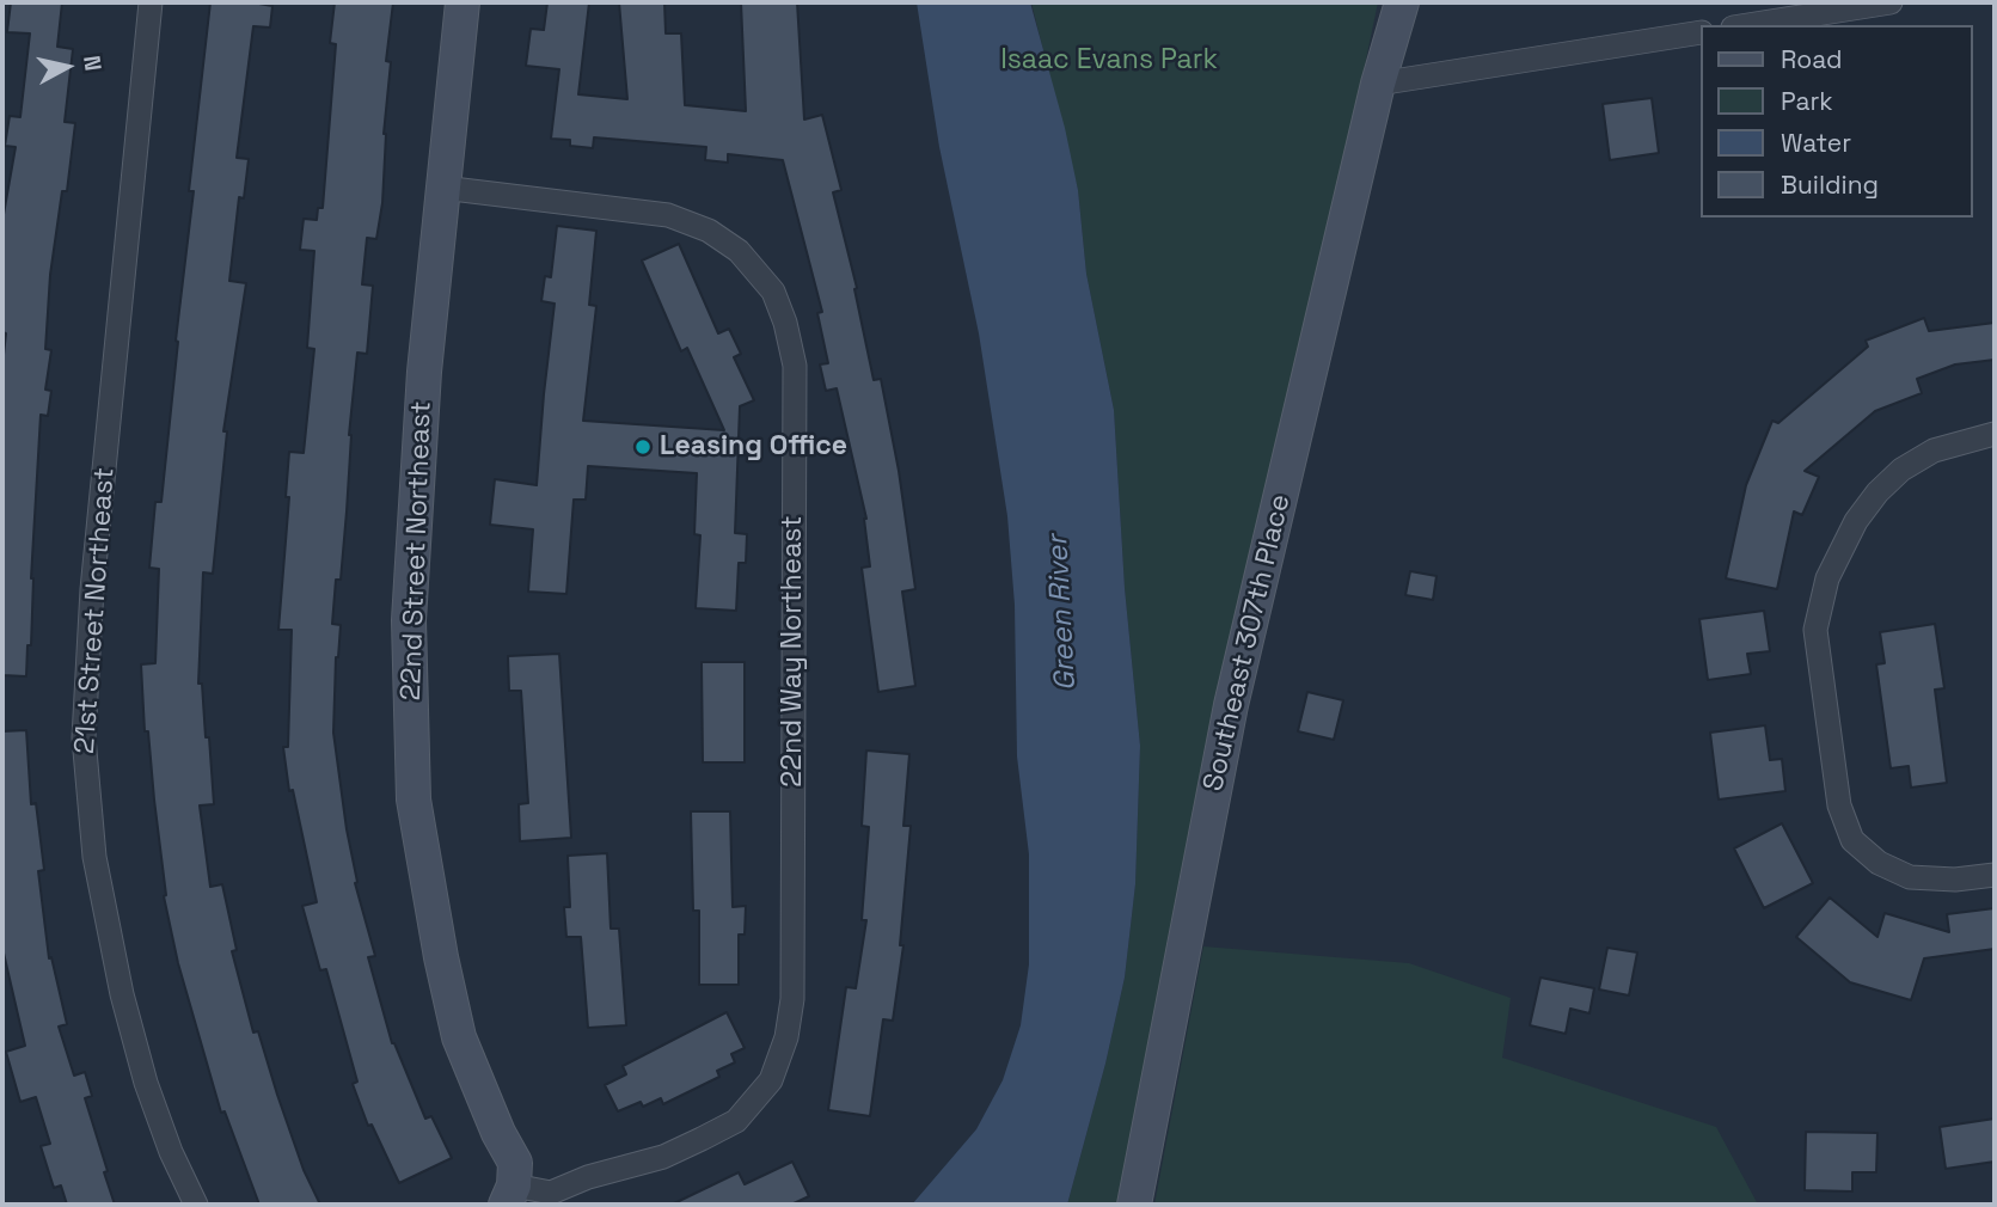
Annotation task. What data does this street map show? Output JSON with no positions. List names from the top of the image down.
{
  "streets": {
    "street": [
      "22nd Street Northeast",
      "21st Street Northeast",
      "Southeast 307th Place",
      "22nd Way Northeast"
    ]
  },
  "crossings": [
    ["22nd Street Northeast", "22nd Way Northeast"]
  ],
  "water": ["Green River"],
  "parks": ["Isaac Evans Park"],
  "places": ["Leasing Office"],
  "legend": [
    "Road",
    "Park",
    "Water",
    "Building"
  ],
  "north": "right"
}
